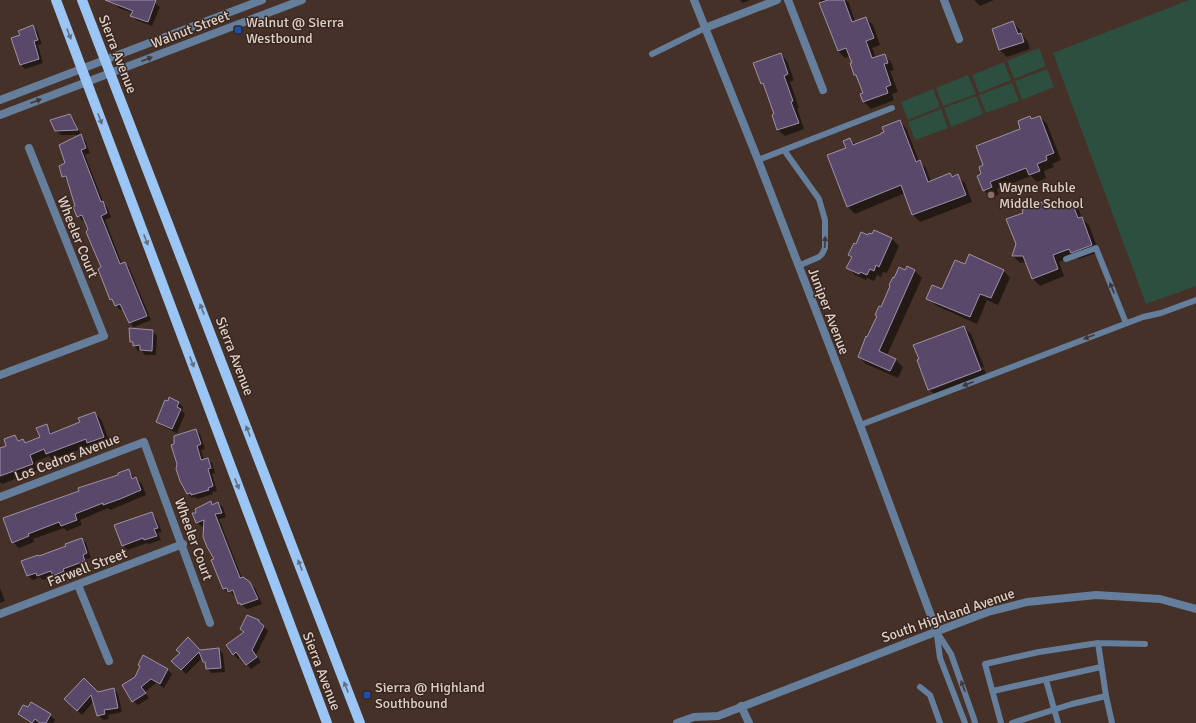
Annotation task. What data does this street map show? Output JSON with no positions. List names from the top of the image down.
{
  "streets": {
    "main road": ["Sierra Avenue"],
    "street": [
      "Walnut Street",
      "Wheeler Court",
      "Juniper Avenue",
      "Los Cedros Avenue",
      "Farwell Street",
      "South Highland Avenue"
    ]
  },
  "crossings": [
    ["Walnut Street", "Sierra Avenue"],
    ["Wheeler Court", "Los Cedros Avenue"],
    ["Wheeler Court", "Farwell Street"],
    ["Juniper Avenue", "South Highland Avenue"]
  ],
  "places": {
    "transit": ["Walnut @ Sierra Westbound", "Sierra @ Highland Southbound"],
    "other": ["Wayne Ruble Middle School"]
  }
}
